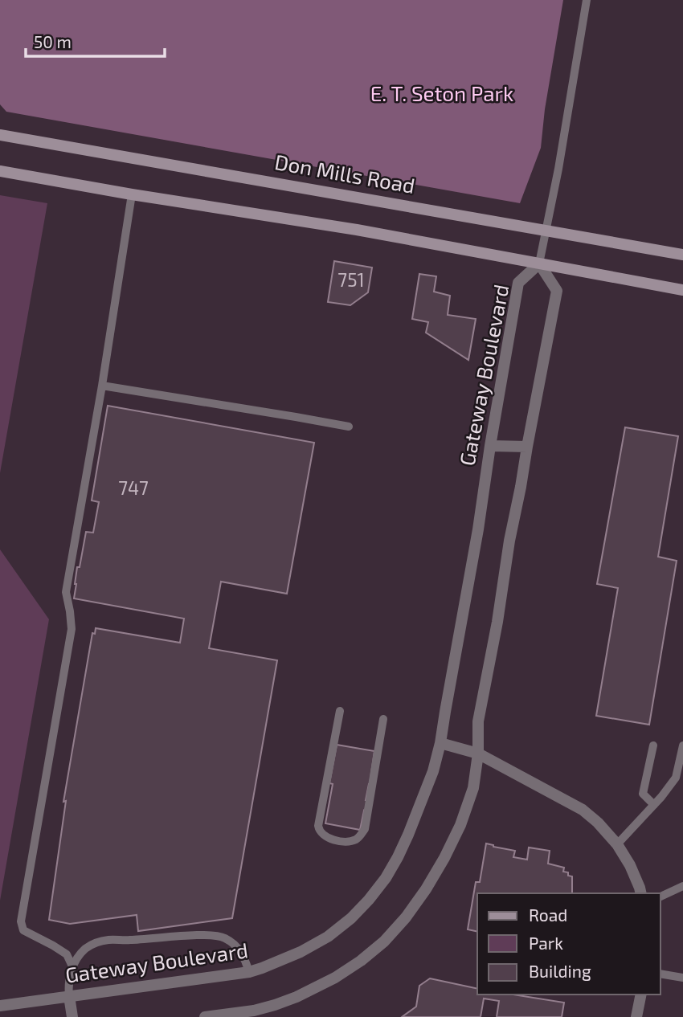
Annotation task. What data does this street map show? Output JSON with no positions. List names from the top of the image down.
{
  "streets": {
    "main road": ["Don Mills Road"],
    "street": ["Gateway Boulevard"]
  },
  "parks": ["E. T. Seton Park"],
  "house_numbers": ["751", "747"],
  "legend": ["Road", "Park", "Building"],
  "scale_bar": "50 m"
}
